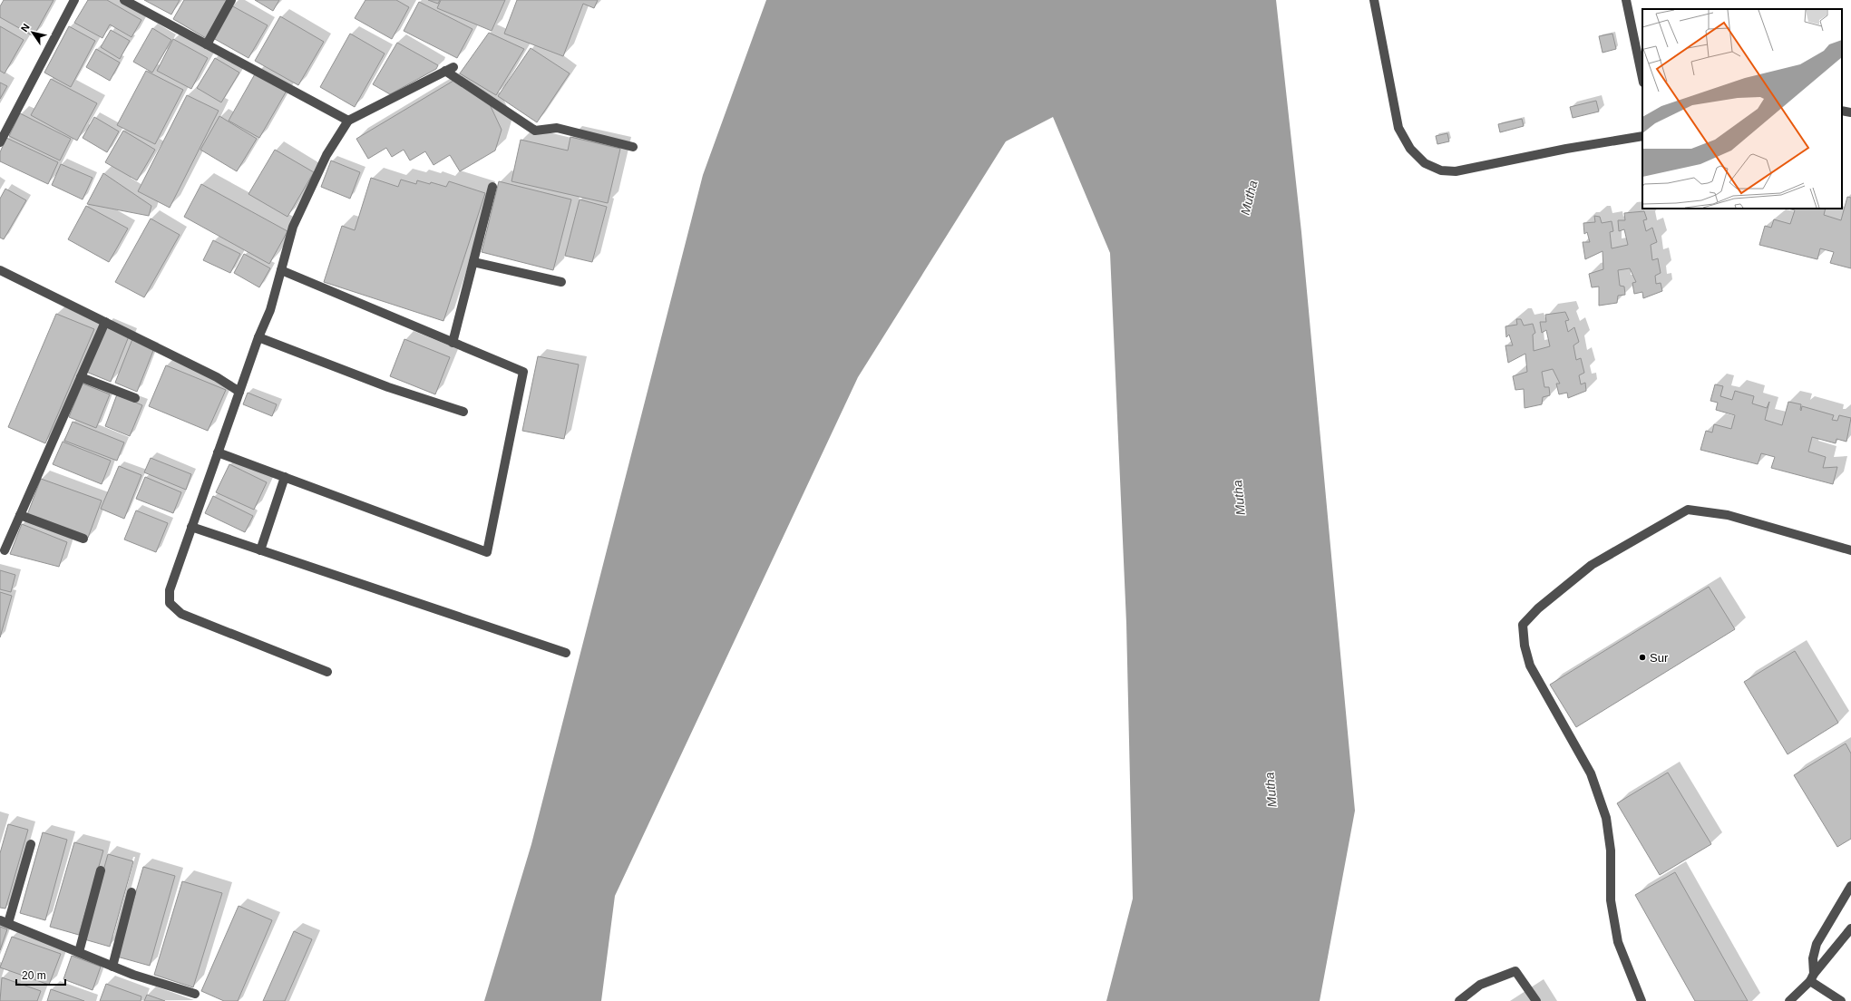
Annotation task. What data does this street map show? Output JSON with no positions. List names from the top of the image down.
{
  "water": ["Mutha"],
  "places": ["Sur"],
  "scale_bar": "20 m",
  "north": "top left"
}
